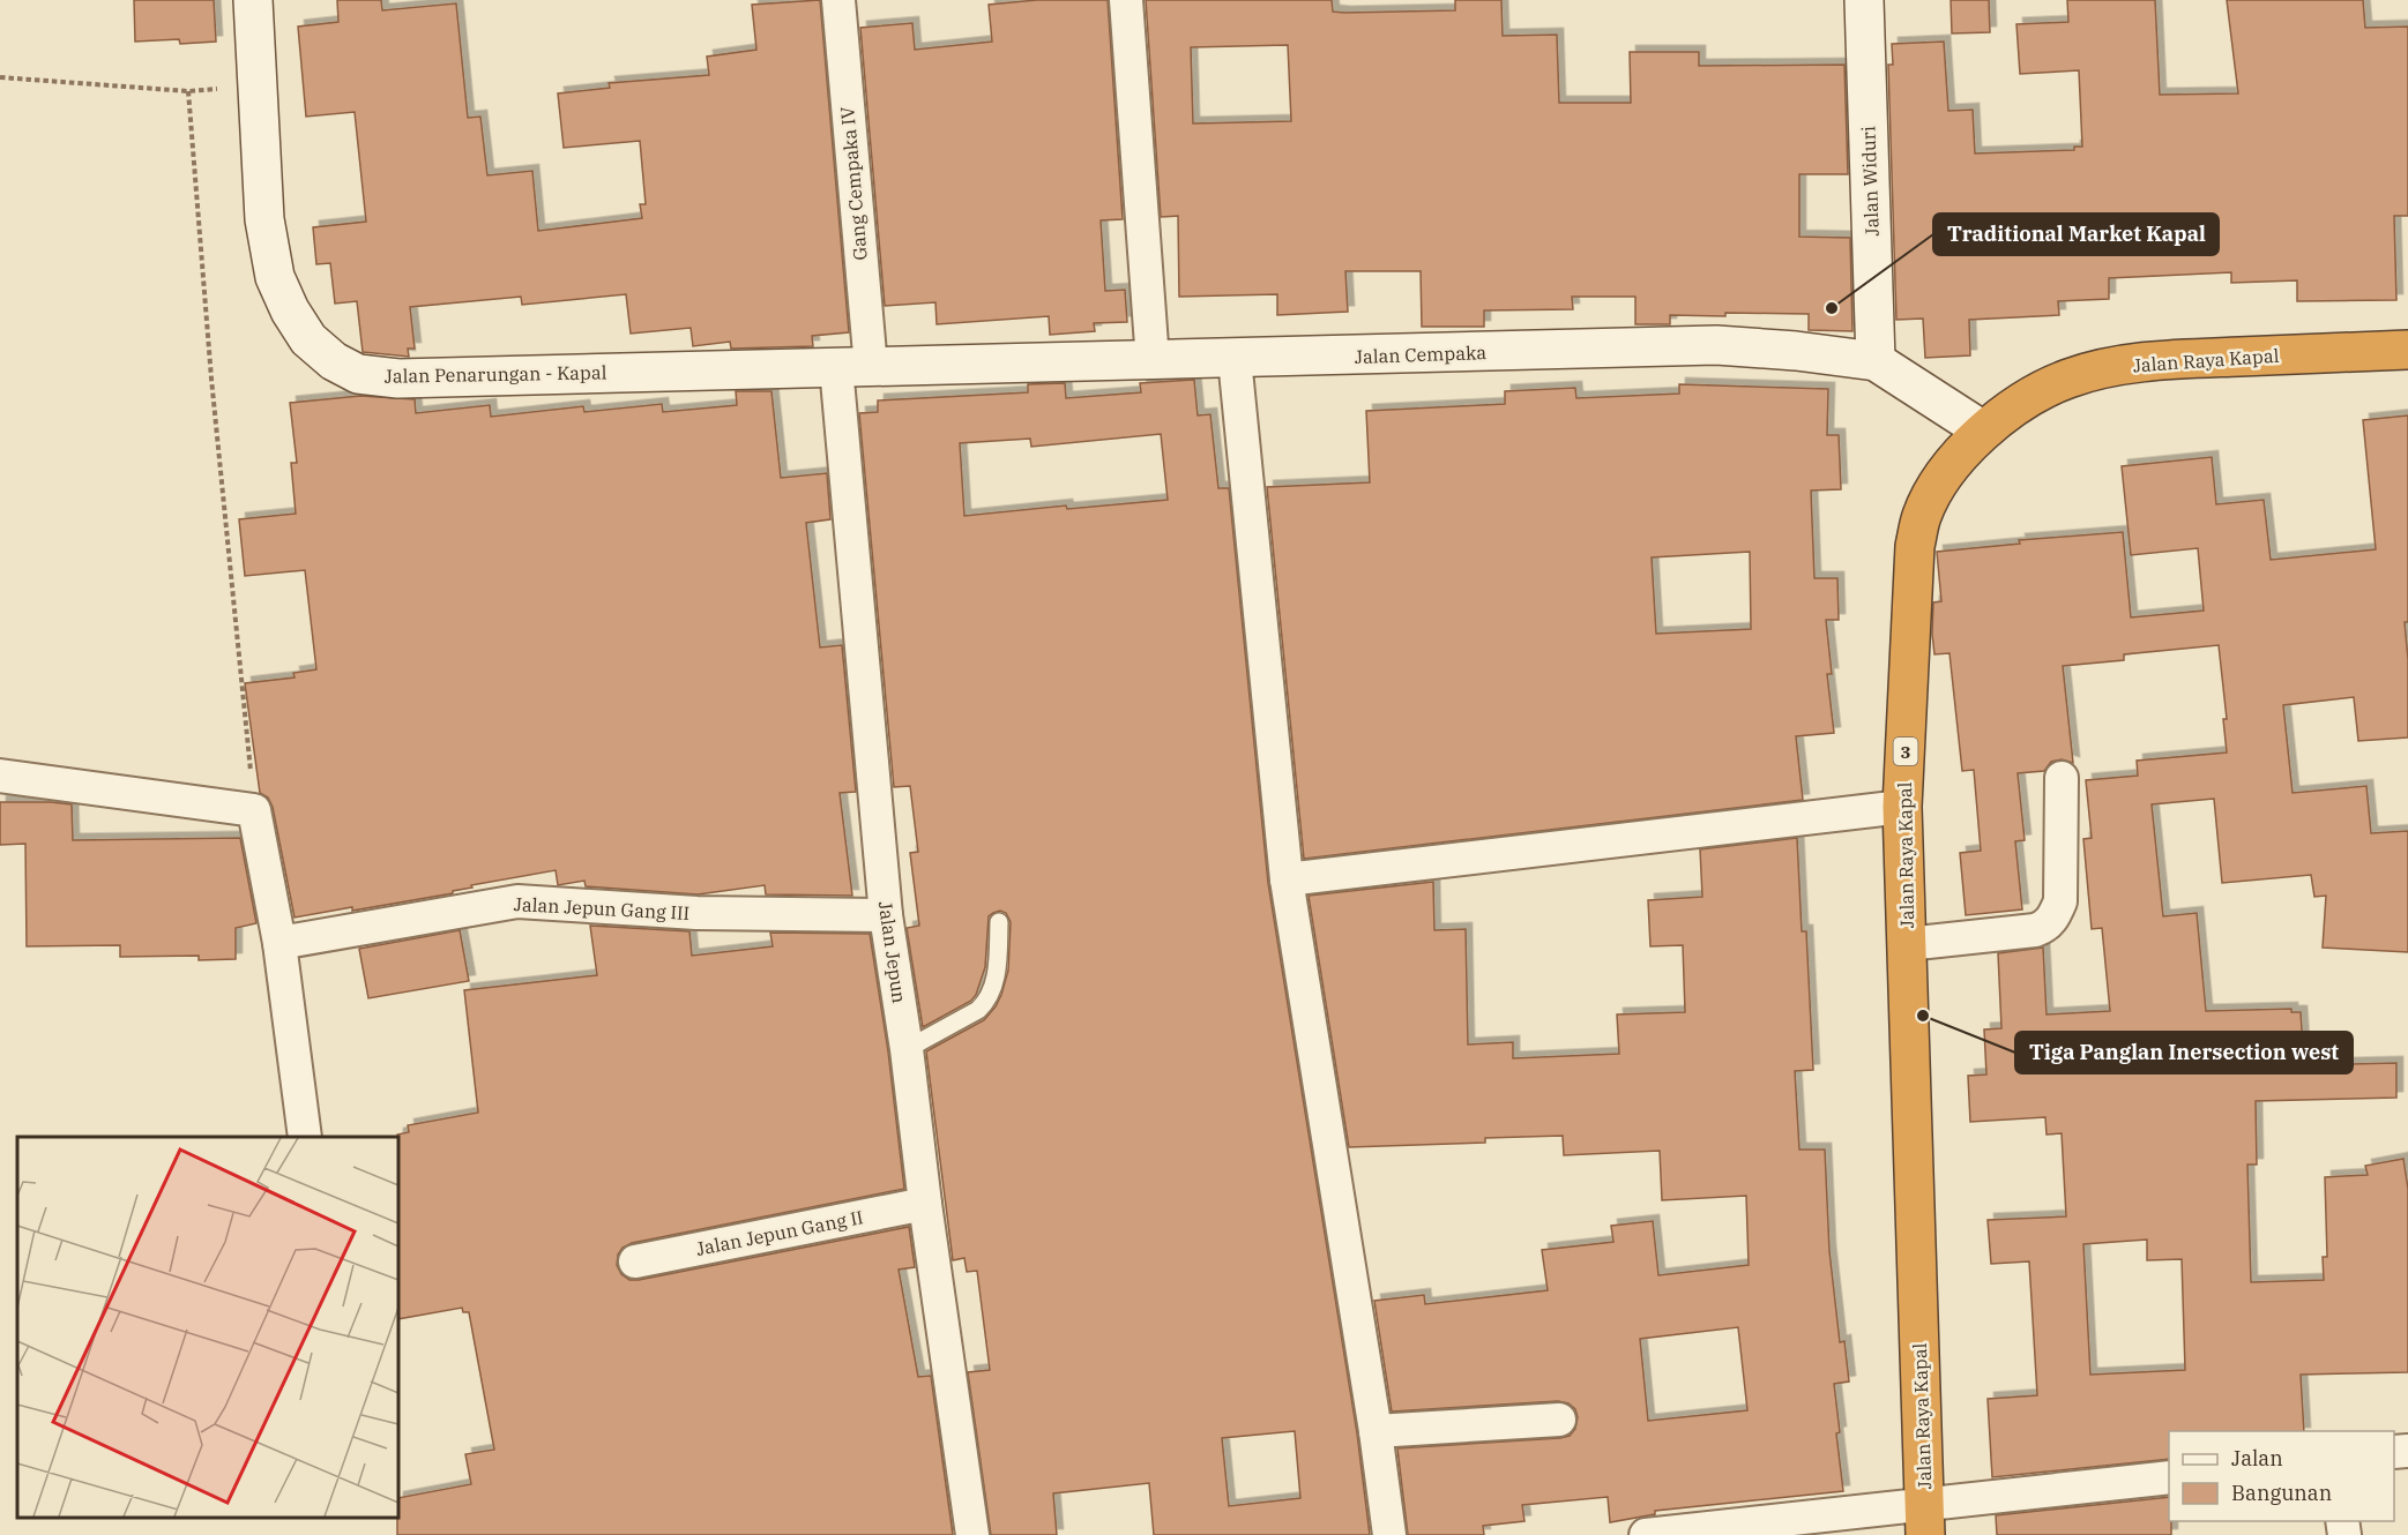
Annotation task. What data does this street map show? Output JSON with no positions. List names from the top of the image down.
{
  "streets": {
    "highway": ["Jalan Raya Kapal", "3"],
    "street": [
      "Jalan Widuri",
      "Gang Cempaka IV",
      "Jalan Cempaka",
      "Jalan Penarungan - Kapal",
      "Jalan Jepun Gang III",
      "Jalan Jepun",
      "Jalan Jepun Gang II"
    ]
  },
  "crossings": [
    ["Jalan Widuri", "Jalan Cempaka"],
    ["Gang Cempaka IV", "Jalan Cempaka"],
    ["Gang Cempaka IV", "Jalan Penarungan - Kapal"],
    ["Gang Cempaka IV", "Jalan Jepun"],
    ["Jalan Cempaka", "Jalan Raya Kapal"],
    ["Jalan Cempaka", "Jalan Penarungan - Kapal"],
    ["Jalan Cempaka", "Jalan Jepun"],
    ["Jalan Penarungan - Kapal", "Jalan Jepun"],
    ["Jalan Jepun Gang III", "Jalan Jepun"],
    ["Jalan Jepun", "Jalan Jepun Gang II"]
  ],
  "places": ["Traditional Market Kapal", "Tiga Panglan Inersection west"],
  "legend": ["Jalan", "Bangunan"]
}
